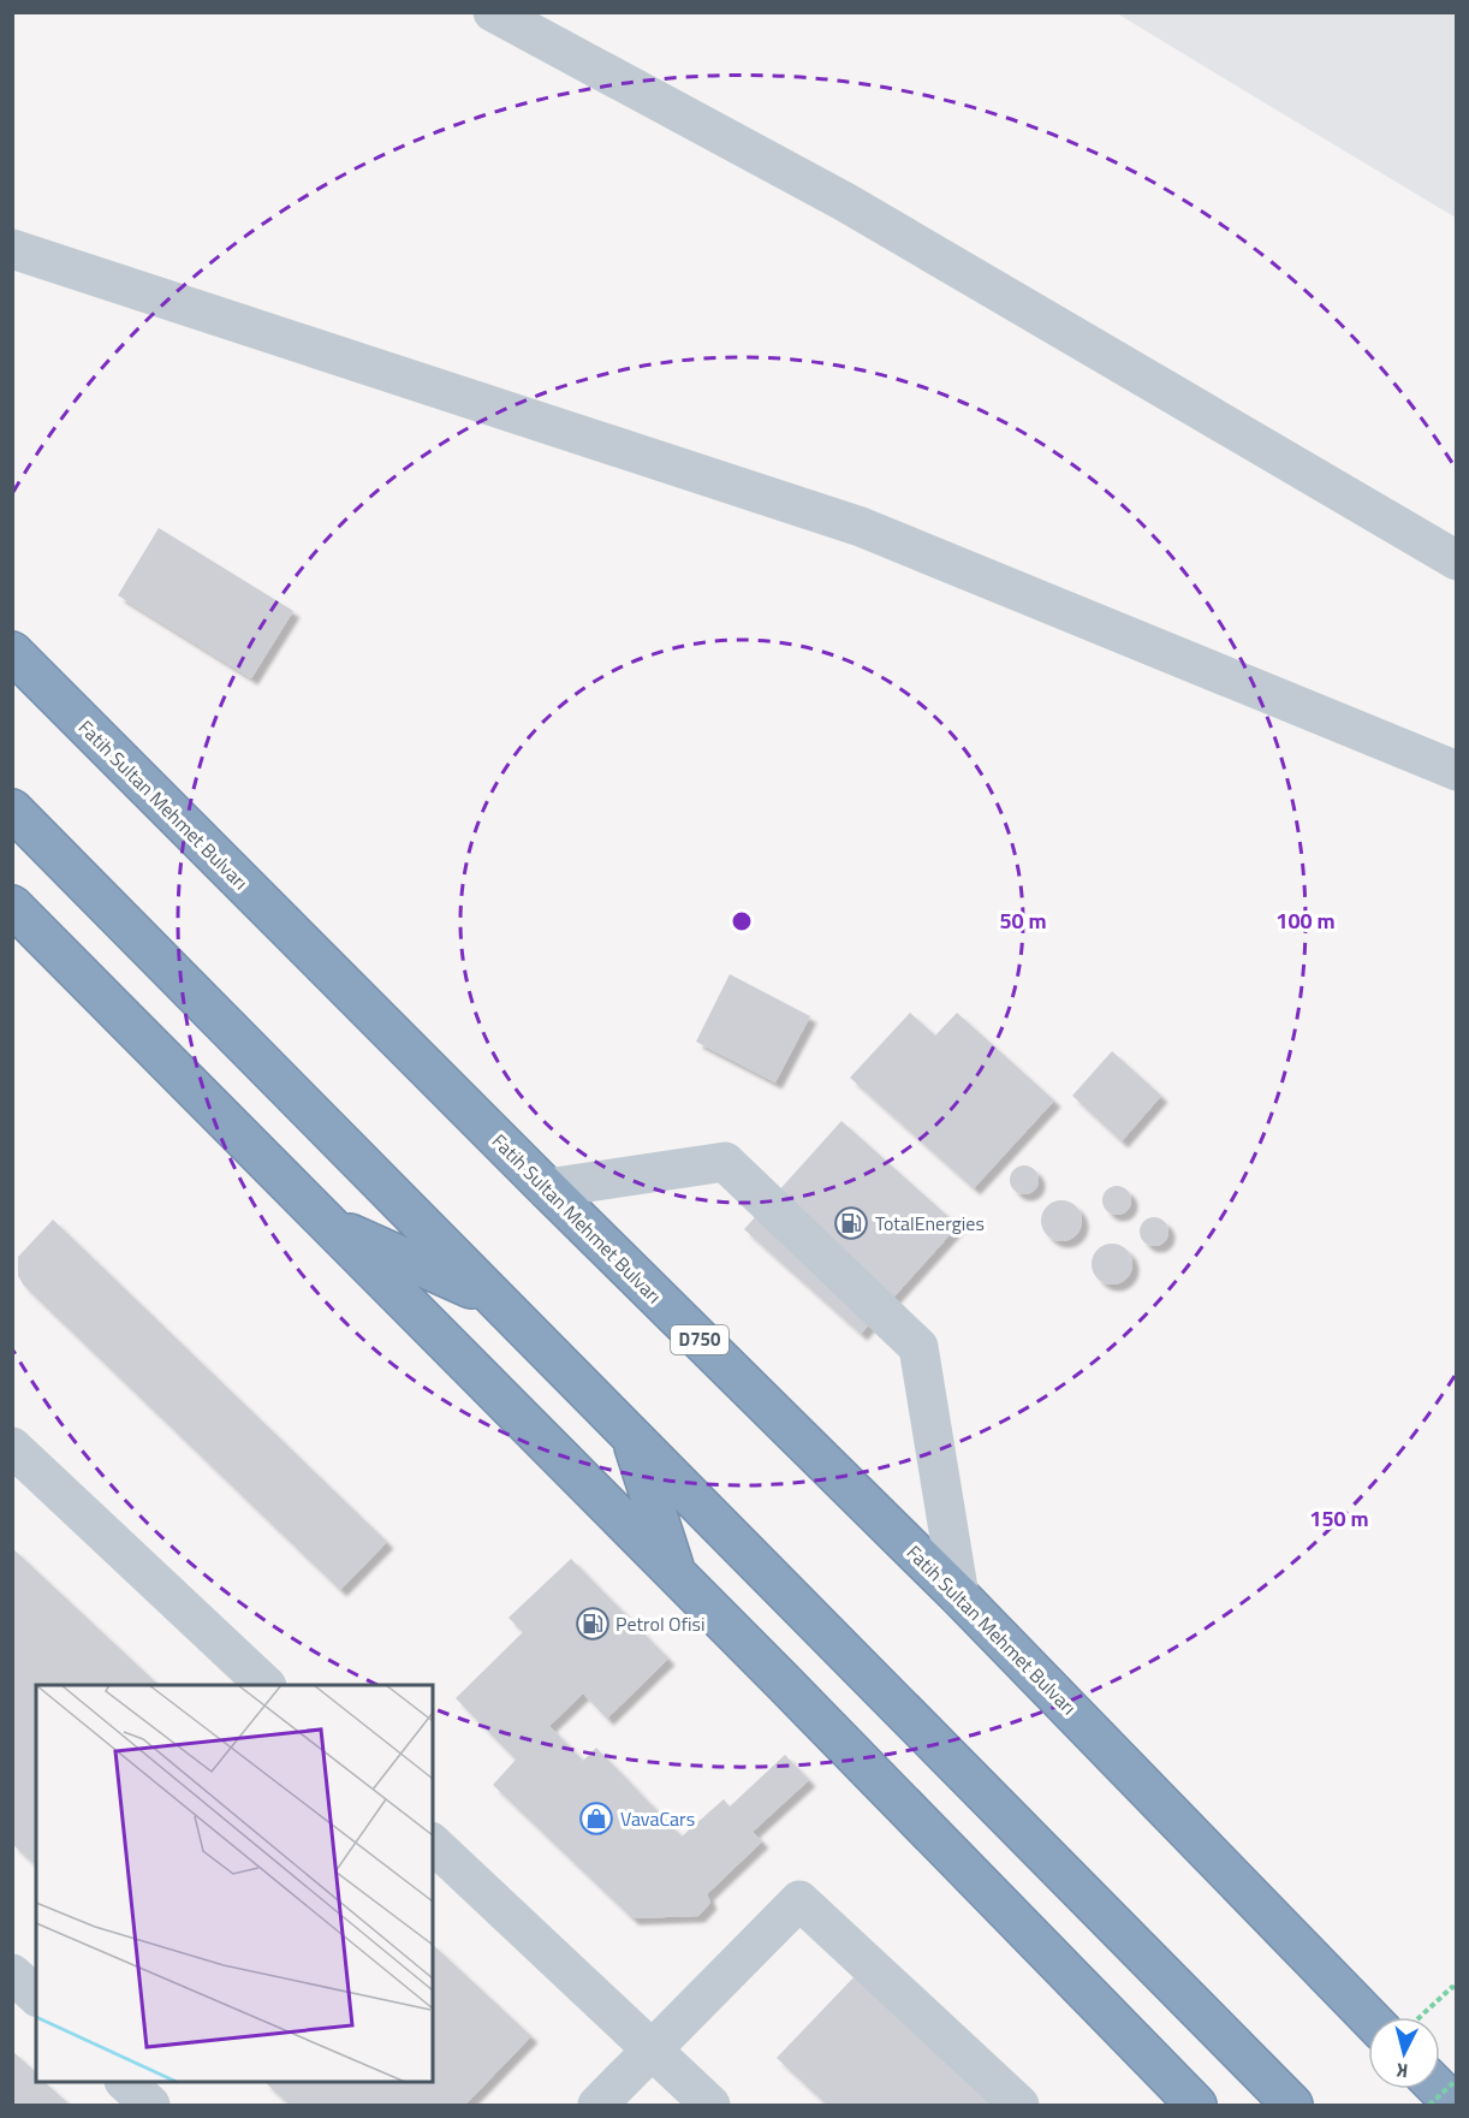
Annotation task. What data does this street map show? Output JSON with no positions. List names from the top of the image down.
{
  "streets": {
    "highway": ["Fatih Sultan Mehmet Bulvarı", "D750"]
  },
  "places": {
    "fuel station": ["TotalEnergies", "Petrol Ofisi"],
    "shop": ["VavaCars"]
  },
  "north": "bottom",
  "rings": ["50 m", "100 m", "150 m"]
}
